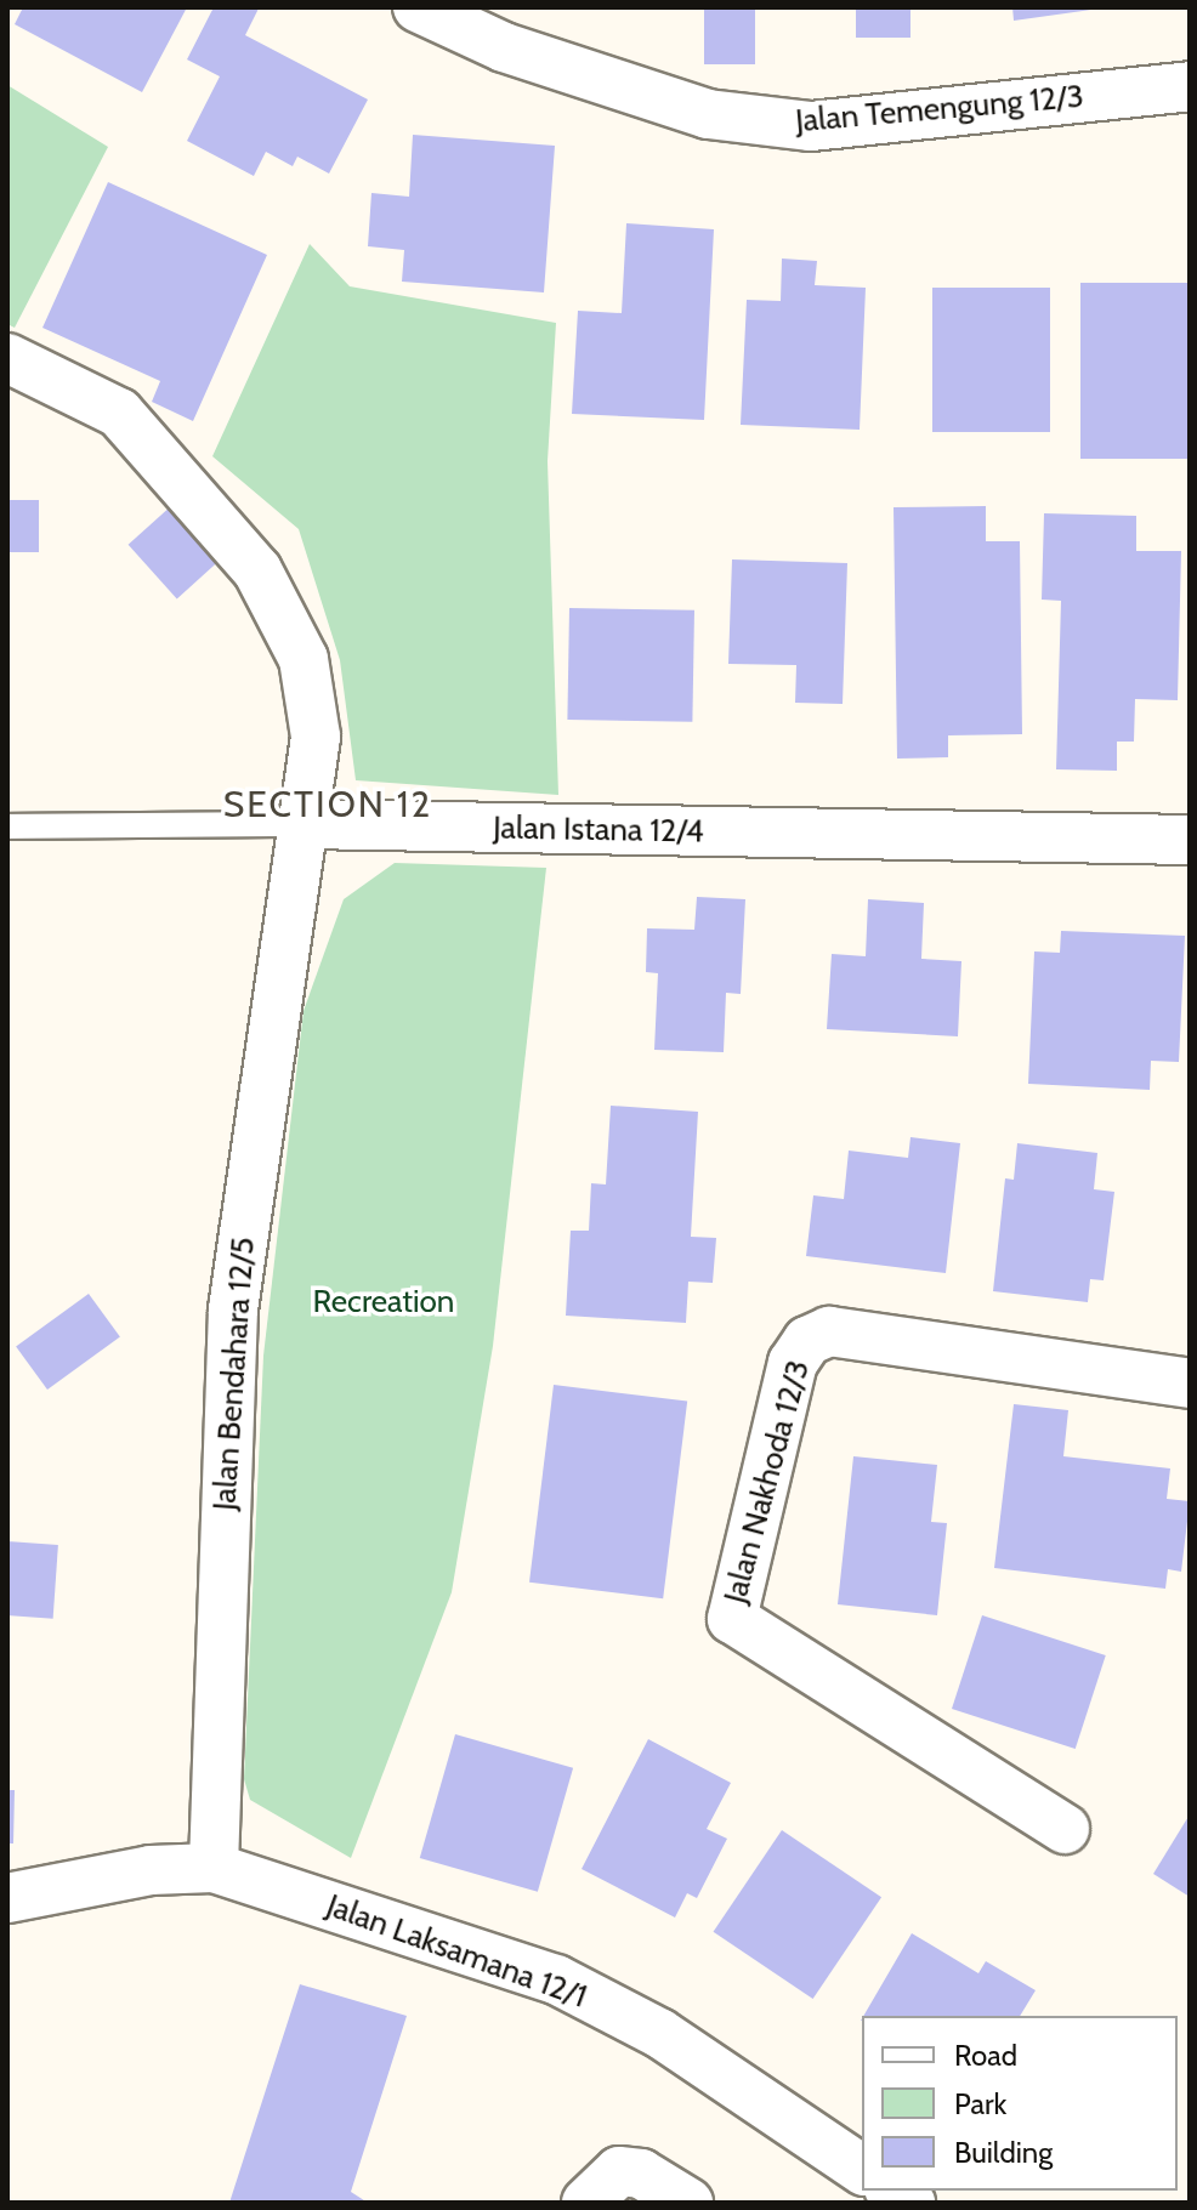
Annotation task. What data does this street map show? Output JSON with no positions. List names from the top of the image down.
{
  "streets": {
    "street": [
      "Jalan Temengung 12/3",
      "Jalan Istana 12/4",
      "Jalan Bendahara 12/5",
      "Jalan Nakhoda 12/3",
      "Jalan Laksamana 12/1"
    ]
  },
  "crossings": [
    ["Jalan Istana 12/4", "Jalan Bendahara 12/5"],
    ["Jalan Bendahara 12/5", "Jalan Laksamana 12/1"]
  ],
  "districts": ["SECTION 12"],
  "parks": ["Recreation"],
  "legend": ["Road", "Park", "Building"]
}
